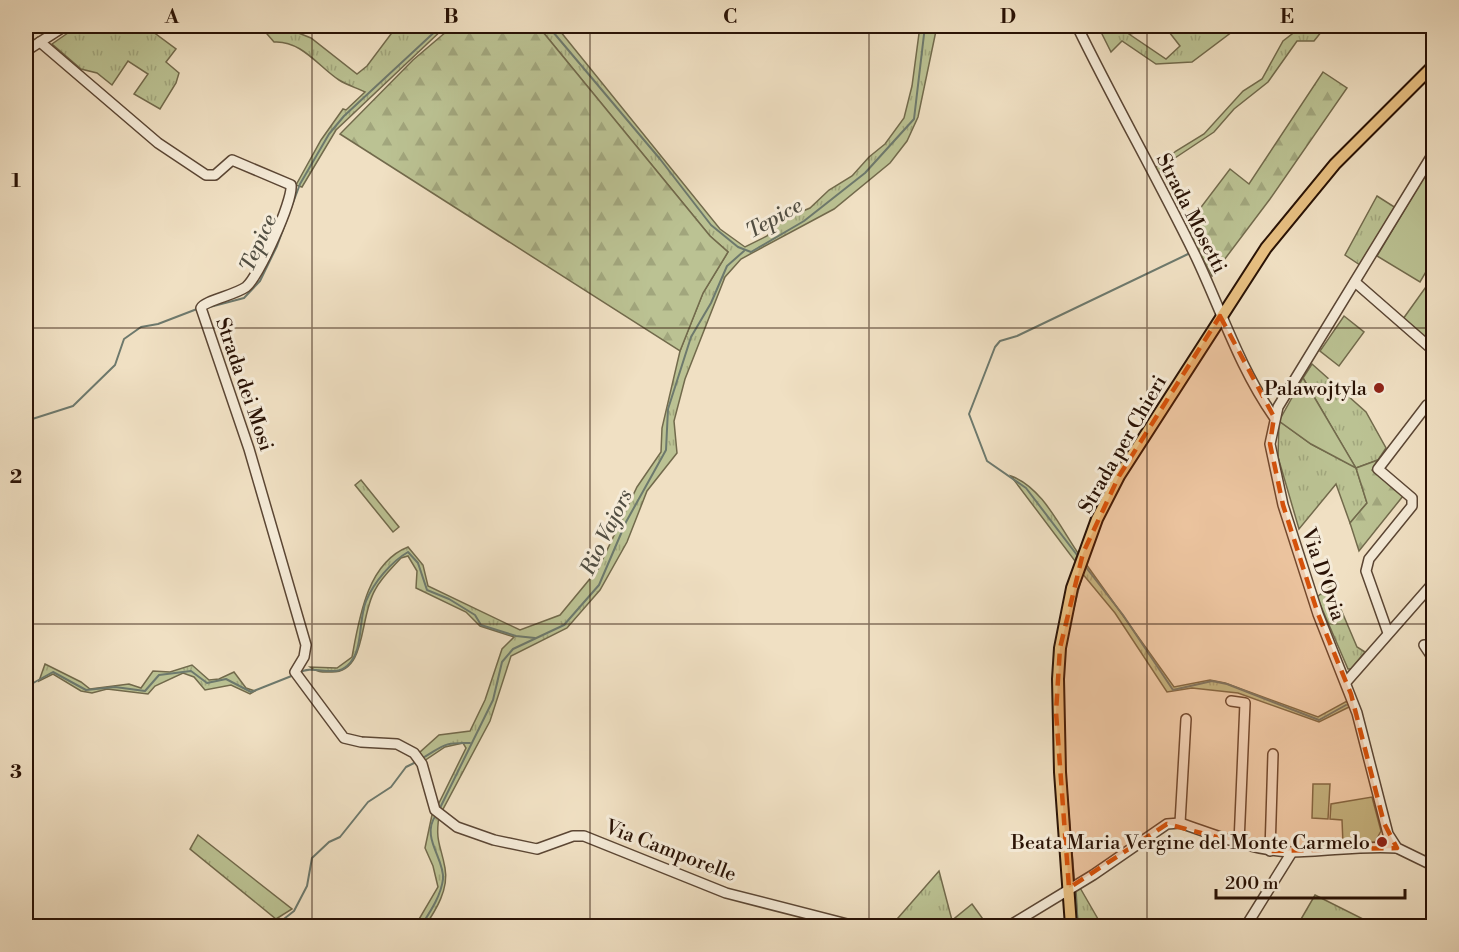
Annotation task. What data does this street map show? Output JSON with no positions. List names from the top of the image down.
{
  "streets": {
    "main road": ["Strada per Chieri"],
    "street": [
      "Strada Mosetti",
      "Strada dei Mosi",
      "Via D'Ovia",
      "Via Camporelle"
    ]
  },
  "crossings": [
    ["Strada Mosetti", "Strada per Chieri"],
    ["Strada Mosetti", "Via D'Ovia"],
    ["Strada dei Mosi", "Via Camporelle"]
  ],
  "water": ["Tepice", "Rio Vajors"],
  "places": ["Palawojtyla", "Beata Maria Vergine del Monte Carmelo"],
  "scale_bar": "200 m",
  "grid": {
    "columns": [
      "A",
      "B",
      "C",
      "D",
      "E"
    ],
    "rows": ["1", "2", "3"]
  }
}
